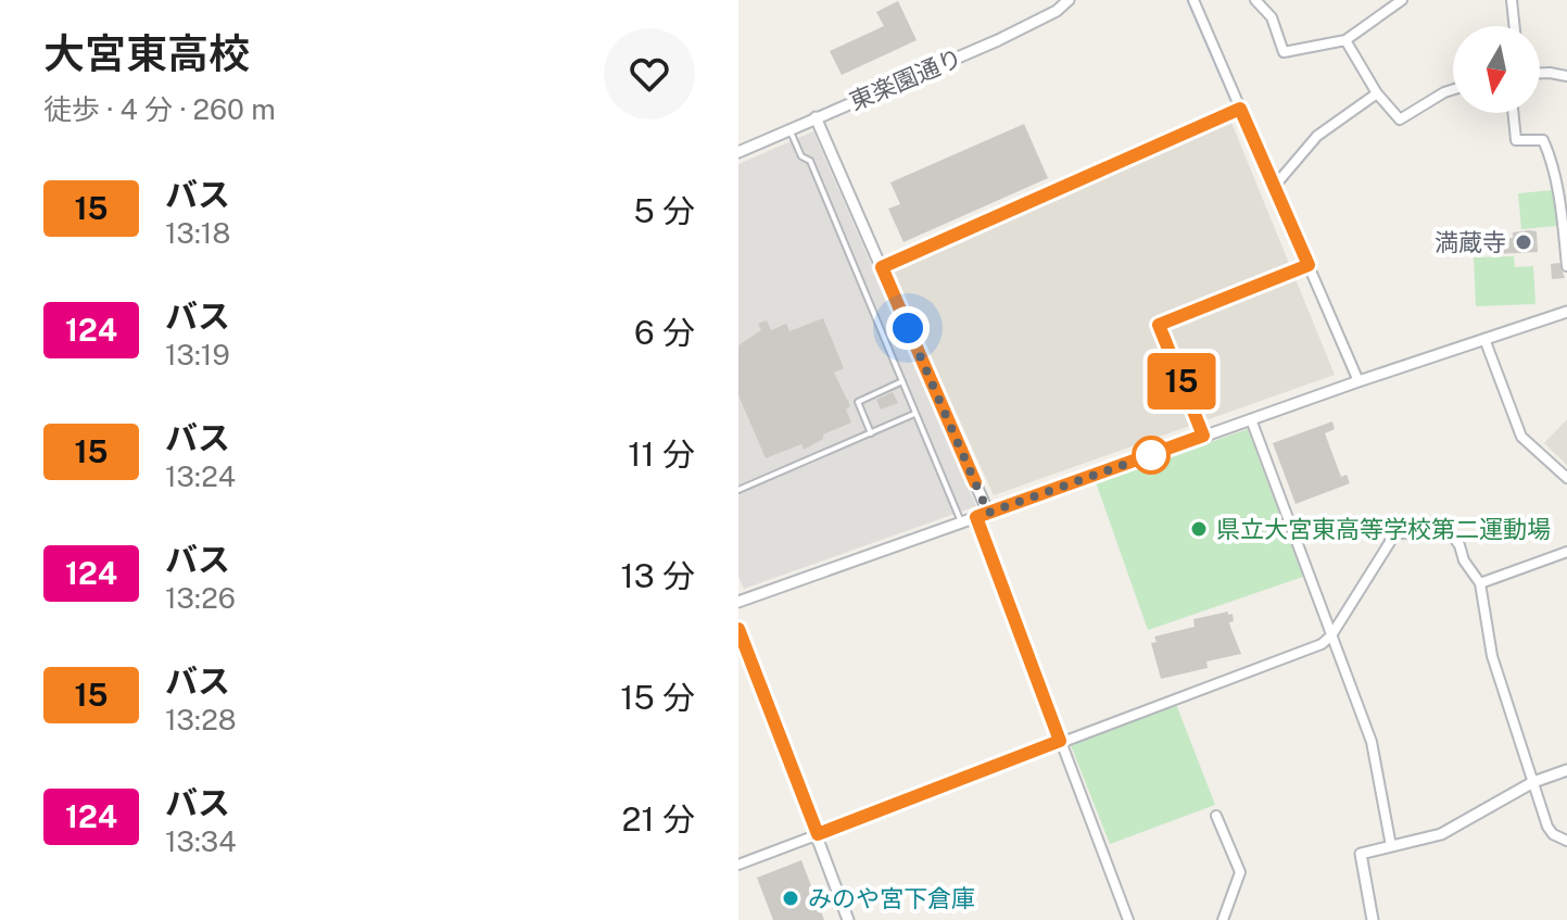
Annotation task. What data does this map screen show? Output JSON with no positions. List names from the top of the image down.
{
  "streets": {
    "street": ["東楽園通り"]
  },
  "places": ["満蔵寺", "県立大宮東高等学校第二運動場", "みのや宮下倉庫"],
  "lines": ["bus line 15"],
  "north": "bottom",
  "page": {
    "heading": ["大宮東高校", "徒歩 · 4 分 · 260 m"],
    "on_map": "15",
    "list": [
      {
        "mark": "15",
        "name": "バス",
        "note": "13:18",
        "value": "5 分"
      },
      {
        "mark": "124",
        "name": "バス",
        "note": "13:19",
        "value": "6 分"
      },
      {
        "mark": "15",
        "name": "バス",
        "note": "13:24",
        "value": "11 分"
      },
      {
        "mark": "124",
        "name": "バス",
        "note": "13:26",
        "value": "13 分"
      },
      {
        "mark": "15",
        "name": "バス",
        "note": "13:28",
        "value": "15 分"
      },
      {
        "mark": "124",
        "name": "バス",
        "note": "13:34",
        "value": "21 分"
      }
    ]
  }
}
